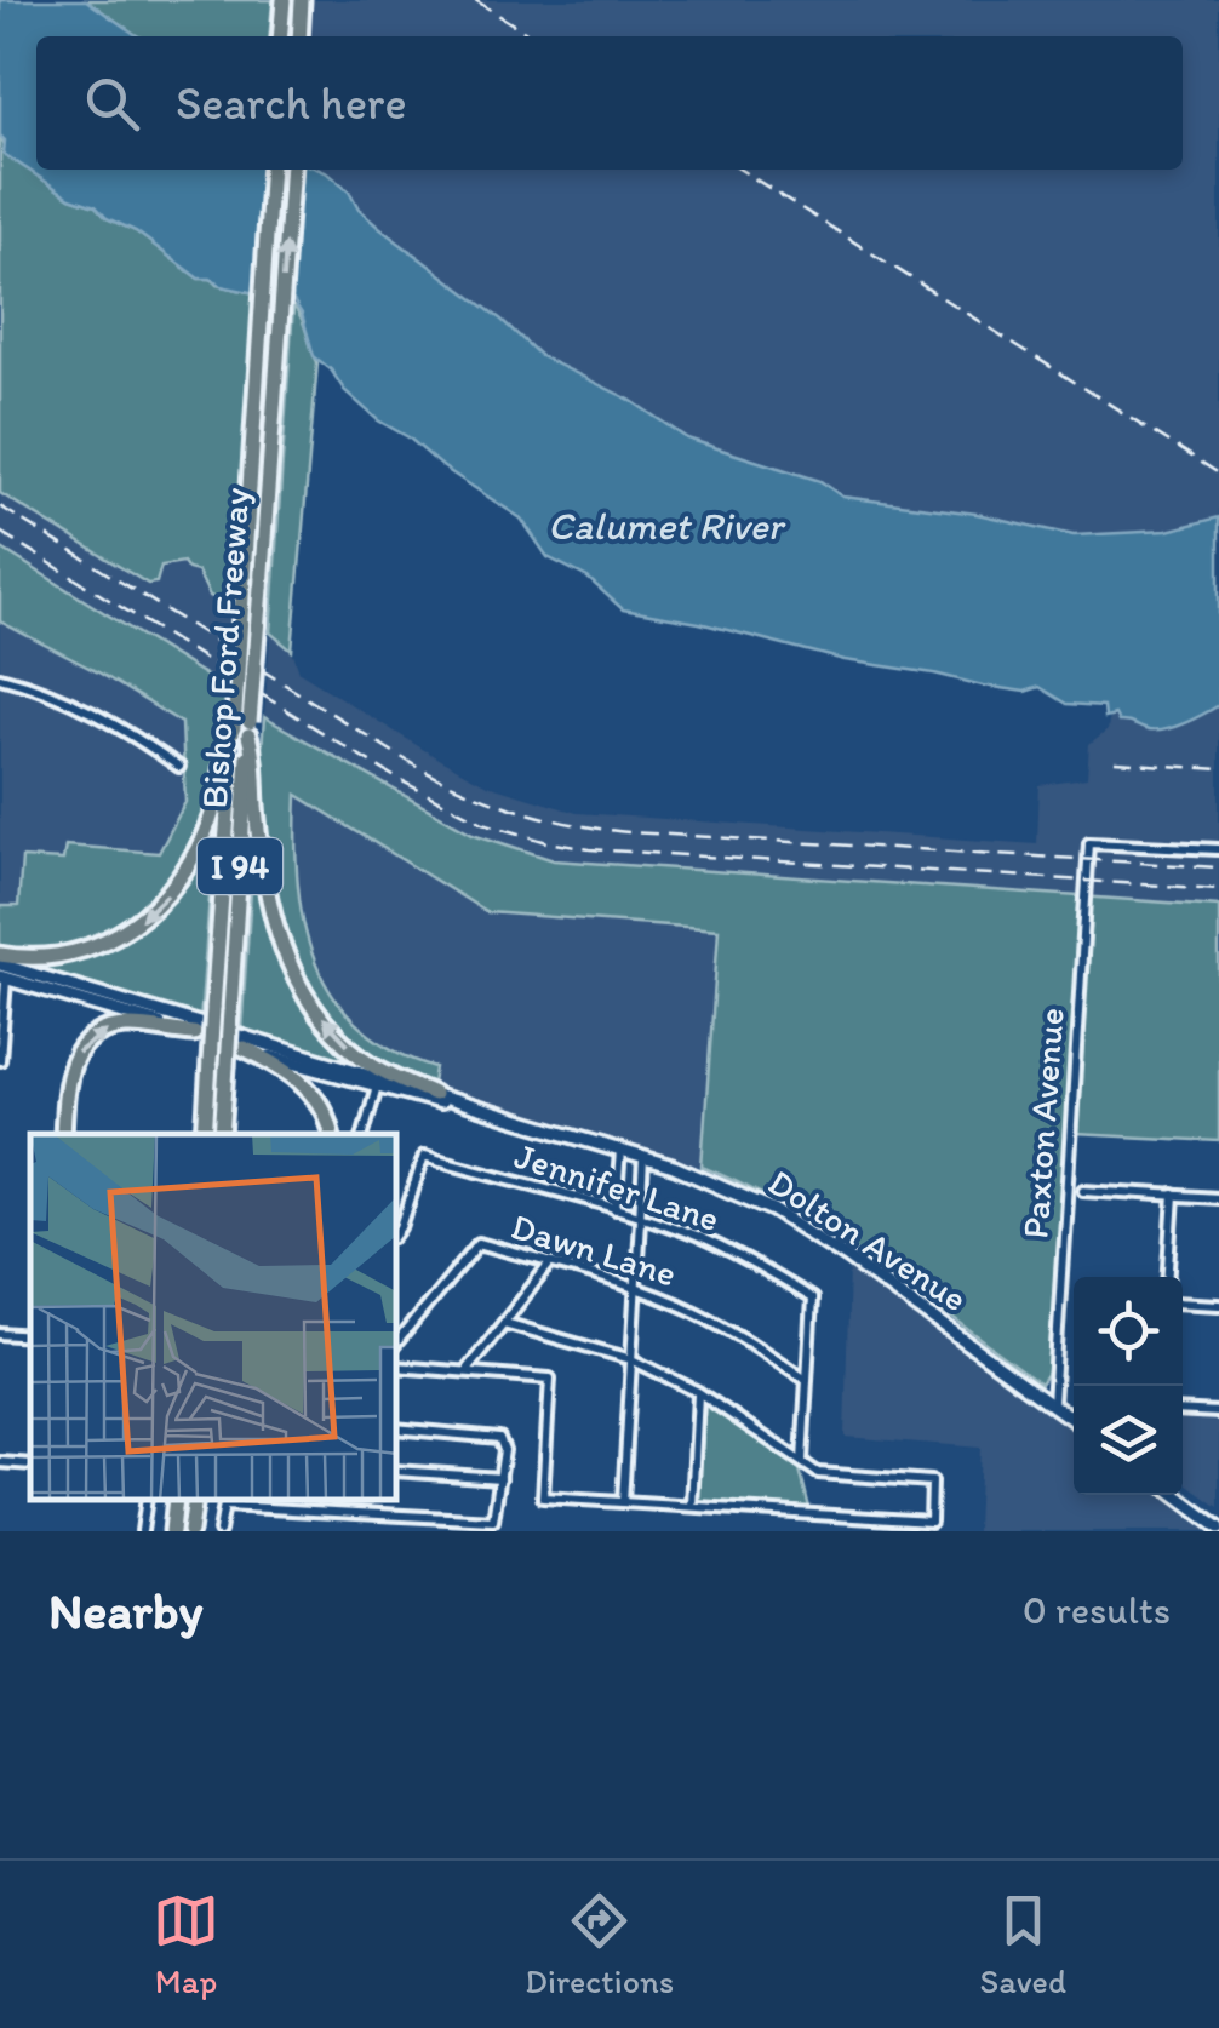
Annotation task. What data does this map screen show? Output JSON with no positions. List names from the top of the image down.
{
  "streets": {
    "highway": ["Bishop Ford Freeway", "I 94"],
    "street": [
      "Paxton Avenue",
      "Jennifer Lane",
      "Dolton Avenue",
      "Dawn Lane"
    ]
  },
  "crossings": [
    ["Paxton Avenue", "Dolton Avenue"],
    ["Jennifer Lane", "Dawn Lane"]
  ],
  "water": ["Calumet River"],
  "page": {
    "search": "Search here",
    "heading": ["Nearby", "0 results"],
    "nav": ["Map", "Directions", "Saved"]
  }
}
